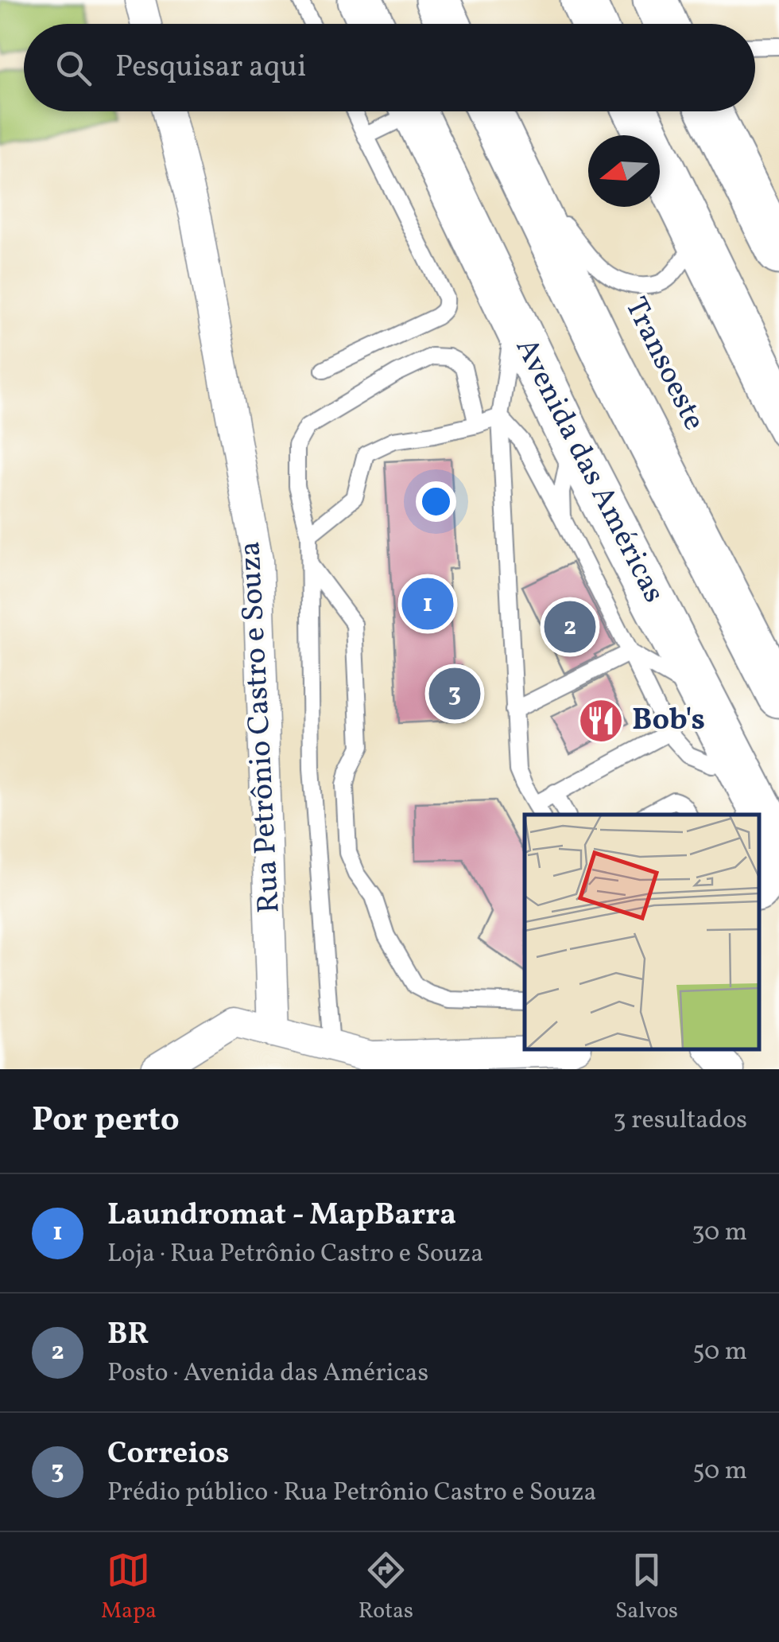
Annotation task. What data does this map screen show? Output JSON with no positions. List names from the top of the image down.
{
  "streets": {
    "main road": ["Avenida das Américas"],
    "street": ["Rua Petrônio Castro e Souza"],
    "lane": ["Transoeste"]
  },
  "places": {
    "restaurant": ["Bob's"]
  },
  "north": "left",
  "page": {
    "search": "Pesquisar aqui",
    "pins": ["1", "2", "3"],
    "heading": ["Por perto", "3 resultados"],
    "list": [
      {
        "mark": "1",
        "name": "Laundromat - MapBarra",
        "note": "Loja · Rua Petrônio Castro e Souza",
        "value": "30 m"
      },
      {
        "mark": "2",
        "name": "BR",
        "note": "Posto · Avenida das Américas",
        "value": "50 m"
      },
      {
        "mark": "3",
        "name": "Correios",
        "note": "Prédio público · Rua Petrônio Castro e Souza",
        "value": "50 m"
      }
    ],
    "nav": ["Mapa", "Rotas", "Salvos"]
  }
}
